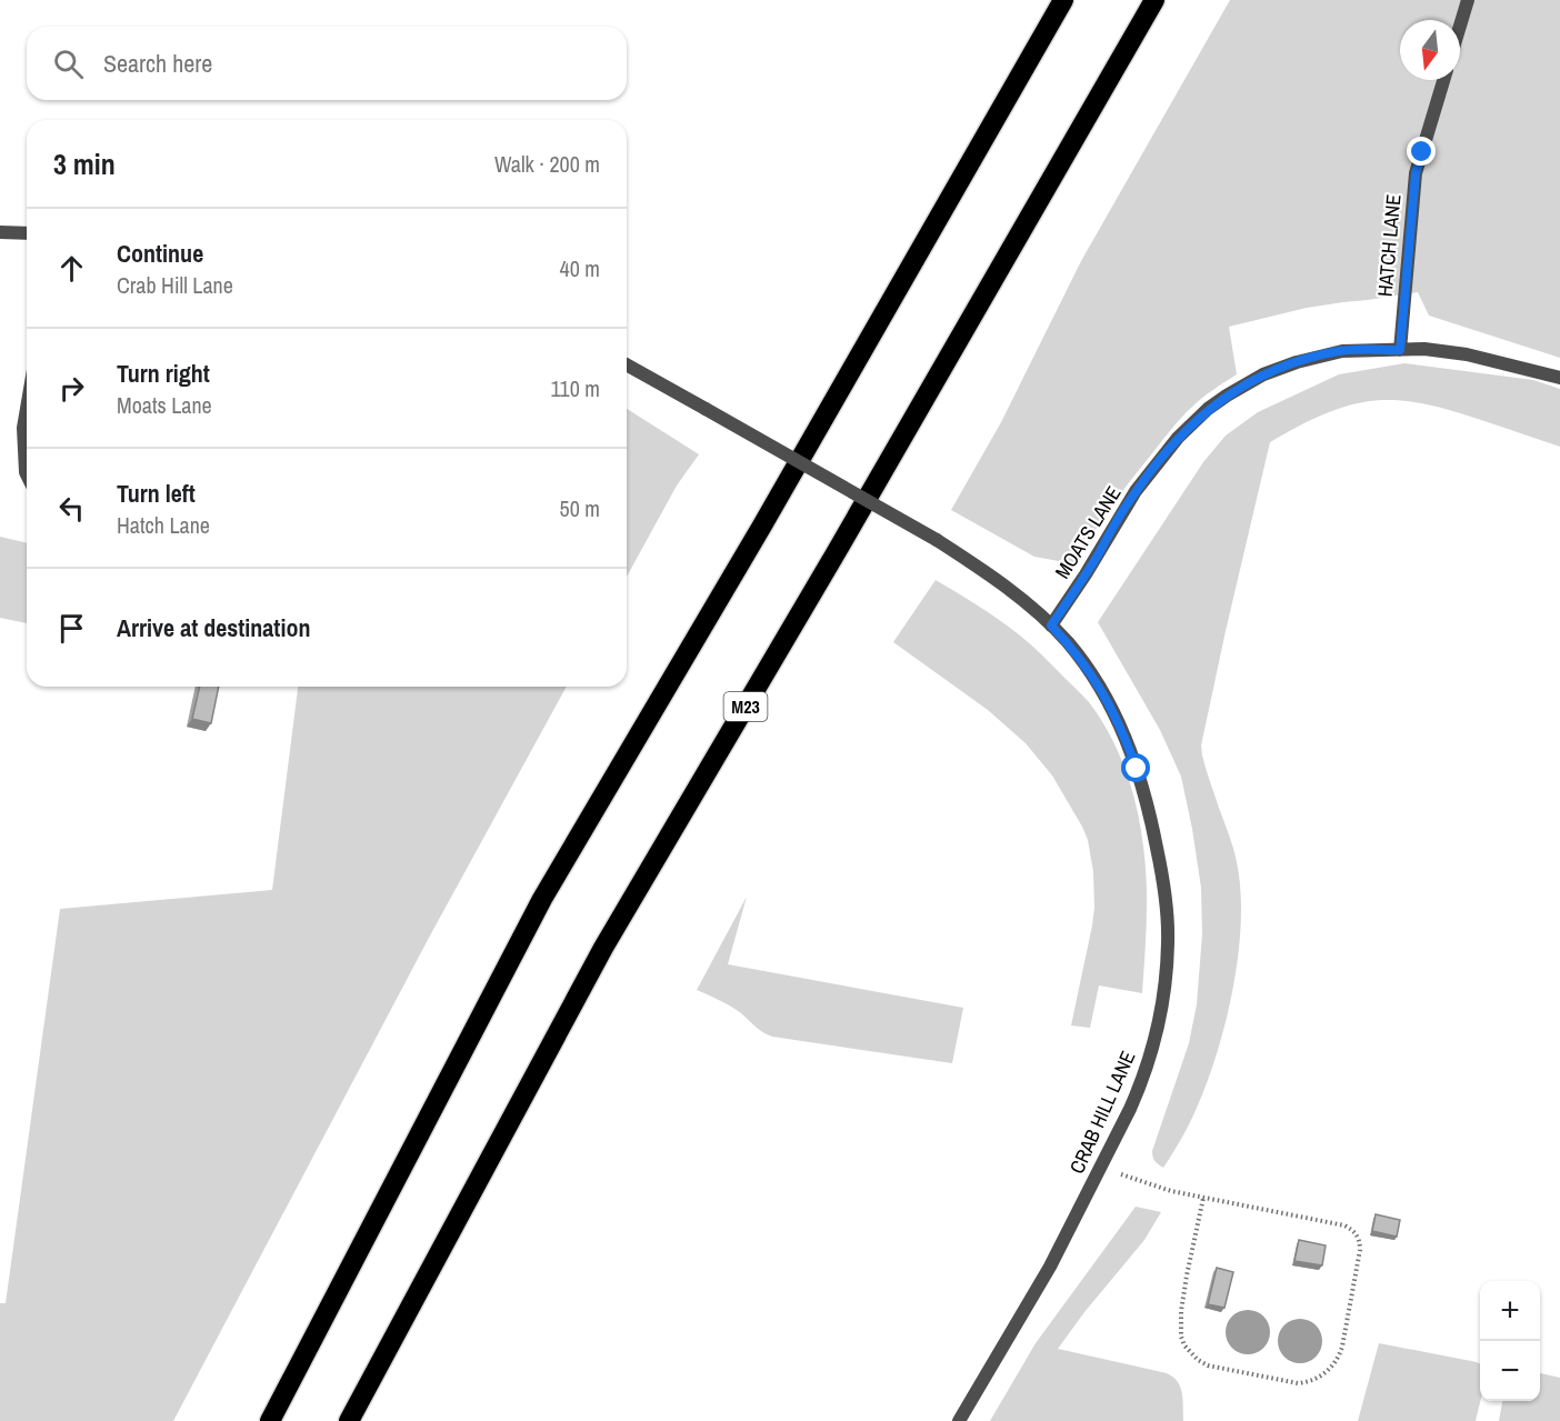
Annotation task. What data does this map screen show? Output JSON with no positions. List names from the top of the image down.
{
  "streets": {
    "highway": ["M23"],
    "street": ["HATCH LANE", "MOATS LANE", "CRAB HILL LANE"]
  },
  "crossings": [
    ["HATCH LANE", "MOATS LANE"],
    ["MOATS LANE", "CRAB HILL LANE"]
  ],
  "north": "bottom",
  "page": {
    "search": "Search here",
    "heading": ["3 min", "Walk · 200 m"],
    "list": [
      ["Continue", "Crab Hill Lane", "40 m"],
      ["Turn right", "Moats Lane", "110 m"],
      ["Turn left", "Hatch Lane", "50 m"],
      "Arrive at destination"
    ],
    "map_buttons": ["+", "−"]
  }
}
